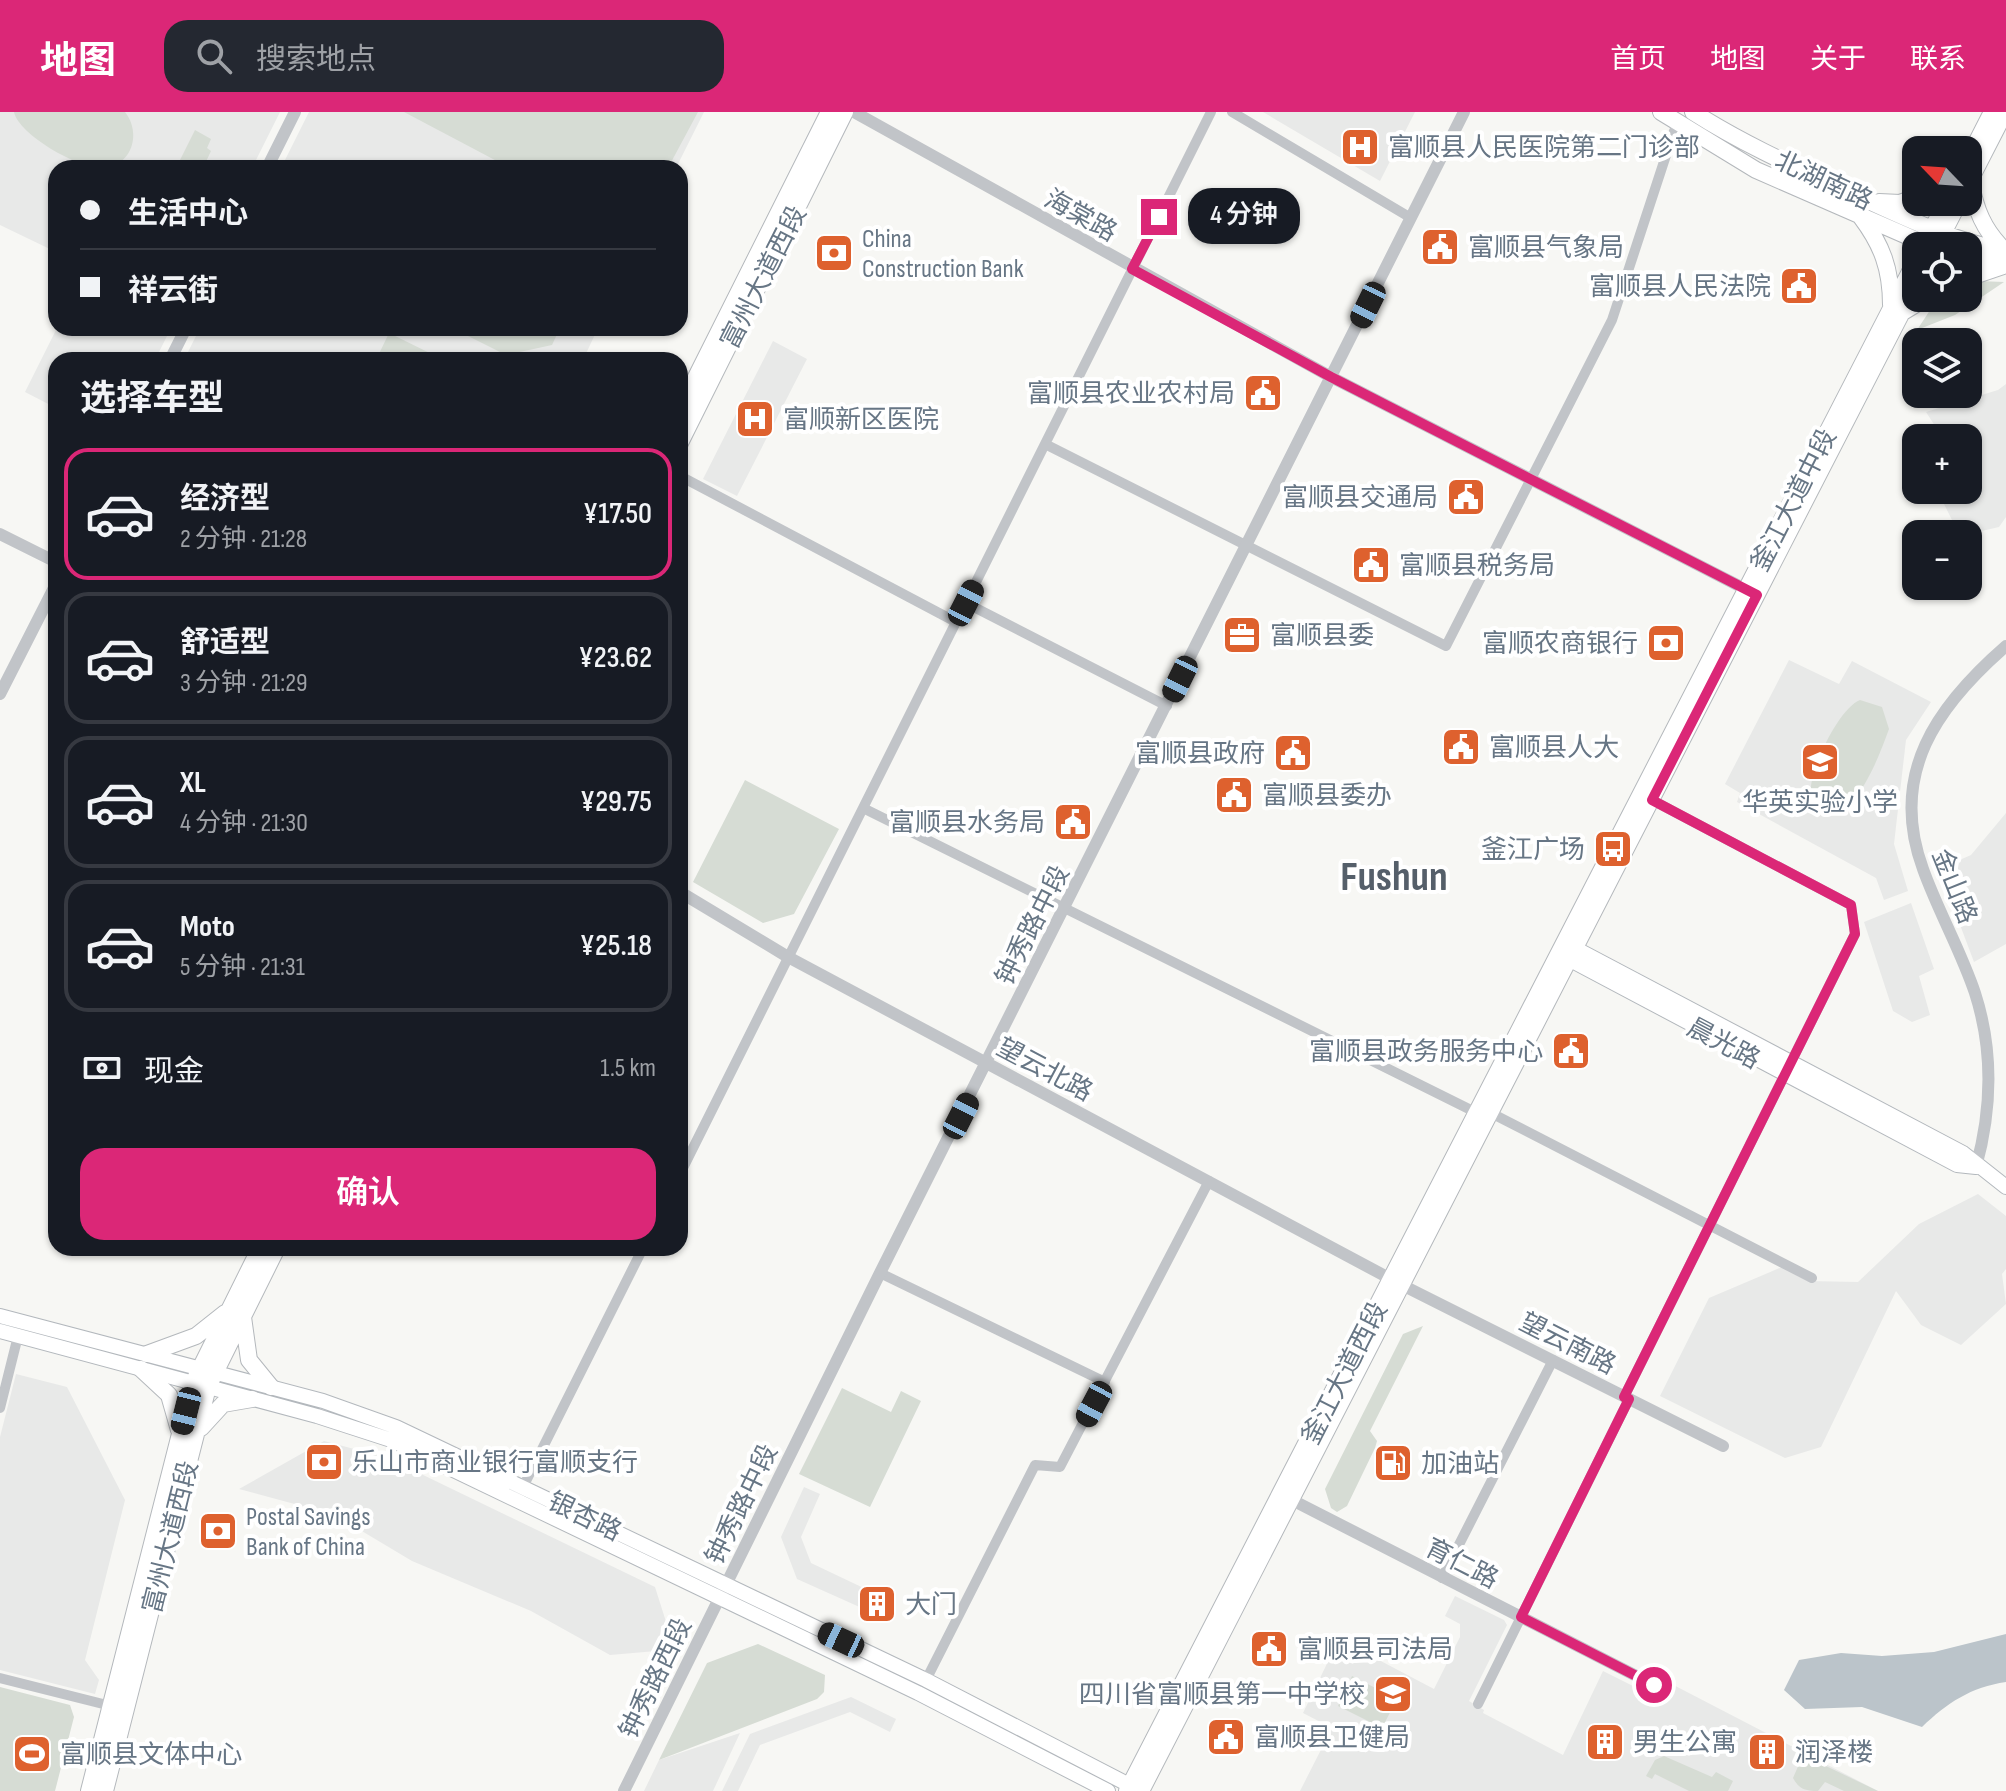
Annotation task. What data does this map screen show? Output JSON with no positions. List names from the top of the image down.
{
  "streets": {
    "main road": [
      "北湖南路",
      "富州大道西段",
      "釜江大道中段",
      "晨光路",
      "釜江大道西段",
      "银杏路"
    ],
    "street": [
      "海棠路",
      "金山路",
      "钟秀路中段",
      "望云北路",
      "望云南路",
      "育仁路",
      "钟秀路西段"
    ]
  },
  "crossings": [
    ["海棠路", "釜江大道中段"],
    ["海棠路", "钟秀路中段"],
    ["富州大道西段", "银杏路"],
    ["釜江大道中段", "晨光路"],
    ["釜江大道中段", "釜江大道西段"],
    ["金山路", "晨光路"],
    ["钟秀路中段", "望云北路"],
    ["钟秀路中段", "银杏路"],
    ["钟秀路中段", "钟秀路西段"],
    ["晨光路", "釜江大道西段"],
    ["望云北路", "望云南路"],
    ["望云北路", "釜江大道西段"],
    ["望云南路", "釜江大道西段"],
    ["釜江大道西段", "银杏路"],
    ["釜江大道西段", "育仁路"],
    ["银杏路", "钟秀路西段"]
  ],
  "districts": ["Fushun"],
  "places": {
    "hospital": ["富顺县人民医院第二门诊部", "富顺新区医院"],
    "public building": [
      "富顺县气象局",
      "富顺县人民法院",
      "富顺县农业农村局",
      "富顺县交通局",
      "富顺县税务局",
      "富顺县人大",
      "富顺县政府",
      "富顺县委办",
      "富顺县水务局",
      "富顺县政务服务中心",
      "富顺县司法局",
      "富顺县卫健局"
    ],
    "bank": [
      "China Construction Bank",
      "富顺农商银行",
      "乐山市商业银行富顺支行",
      "Postal Savings Bank of China"
    ],
    "office": ["富顺县委"],
    "school or university": ["华英实验小学", "四川省富顺县第一中学校"],
    "bus stop": ["釜江广场"],
    "fuel station": ["加油站"],
    "building": ["大门", "男生公寓", "润泽楼"],
    "sports": ["富顺县文体中心"]
  },
  "north": "top left",
  "page": {
    "header": "地图",
    "search": "搜索地点",
    "nav": [
      "首页",
      "地图",
      "关于",
      "联系"
    ],
    "map_buttons": ["+", "−"],
    "banner": ["生活中心", "祥云街"],
    "bubble": "4 分钟",
    "heading": "选择车型",
    "list": [
      {
        "name": "经济型",
        "note": "2 分钟 · 21:28",
        "value": "¥17.50"
      },
      {
        "name": "舒适型",
        "note": "3 分钟 · 21:29",
        "value": "¥23.62"
      },
      {
        "name": "XL",
        "note": "4 分钟 · 21:30",
        "value": "¥29.75"
      },
      {
        "name": "Moto",
        "note": "5 分钟 · 21:31",
        "value": "¥25.18"
      }
    ],
    "pay": ["现金", "1.5 km"],
    "buttons": "确认"
  }
}
